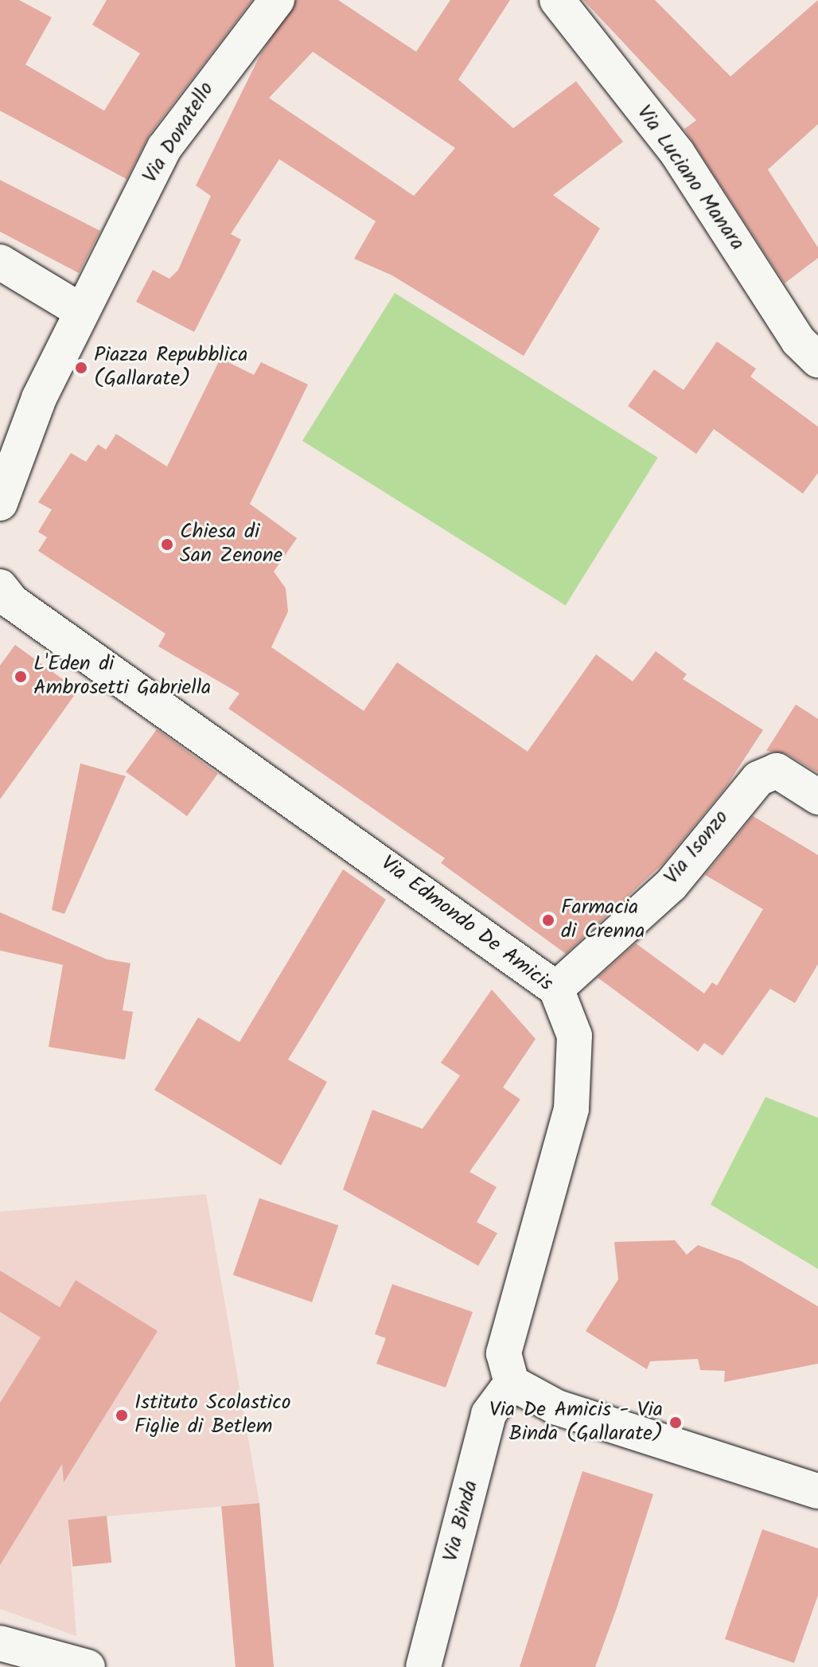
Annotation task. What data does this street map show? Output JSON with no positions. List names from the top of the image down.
{
  "streets": {
    "street": [
      "Via Donatello",
      "Via Luciano Manara",
      "Via Isonzo",
      "Via Edmondo De Amicis",
      "Via Binda"
    ]
  },
  "crossings": [
    ["Via Isonzo", "Via Edmondo De Amicis"],
    ["Via Edmondo De Amicis", "Via Binda"]
  ],
  "places": [
    "Piazza Repubblica (Gallarate)",
    "Chiesa di San Zenone",
    "L'Eden di Ambrosetti Gabriella",
    "Farmacia di Crenna",
    "Istituto Scolastico Figlie di Betlem",
    "Via De Amicis - Via Binda (Gallarate)"
  ]
}
